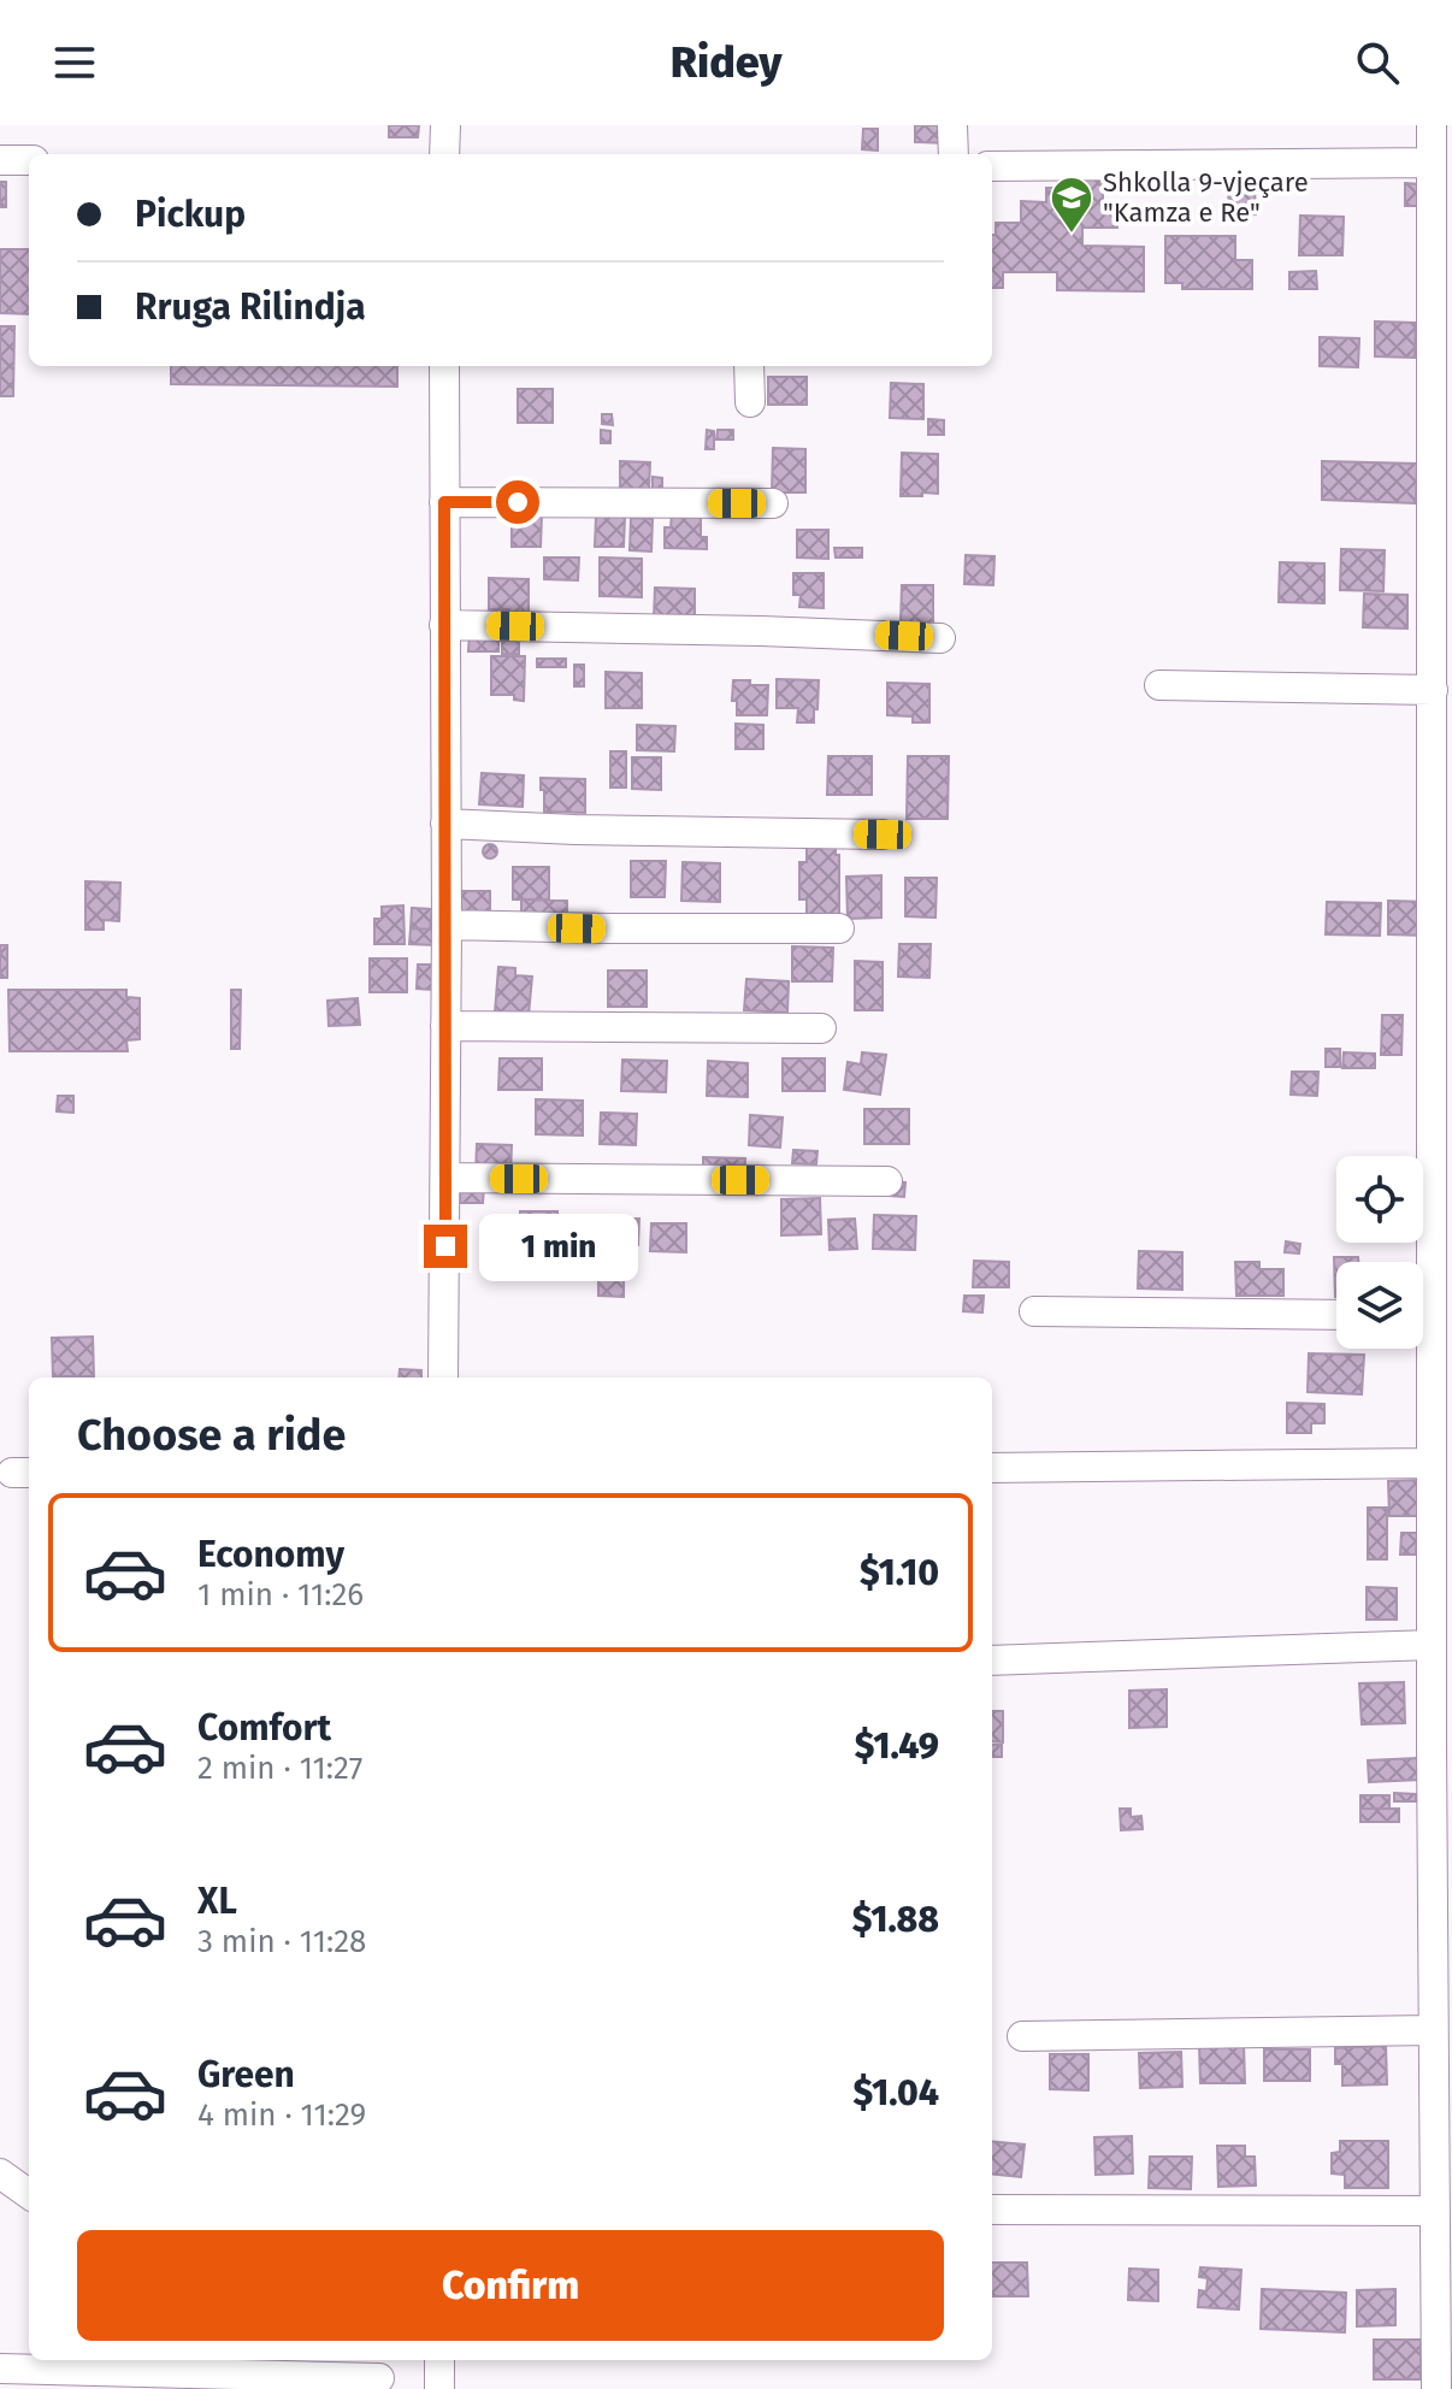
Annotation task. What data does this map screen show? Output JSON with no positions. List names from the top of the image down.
{
  "places": {
    "school or university": ["Shkolla 9-vjeçare \"Kamza e Re\""]
  },
  "page": {
    "header": "Ridey",
    "banner": ["Pickup", "Rruga Rilindja"],
    "bubble": "1 min",
    "heading": "Choose a ride",
    "list": [
      {
        "name": "Economy",
        "note": "1 min · 11:26",
        "value": "$1.10"
      },
      {
        "name": "Comfort",
        "note": "2 min · 11:27",
        "value": "$1.49"
      },
      {
        "name": "XL",
        "note": "3 min · 11:28",
        "value": "$1.88"
      },
      {
        "name": "Green",
        "note": "4 min · 11:29",
        "value": "$1.04"
      }
    ],
    "buttons": "Confirm"
  }
}
